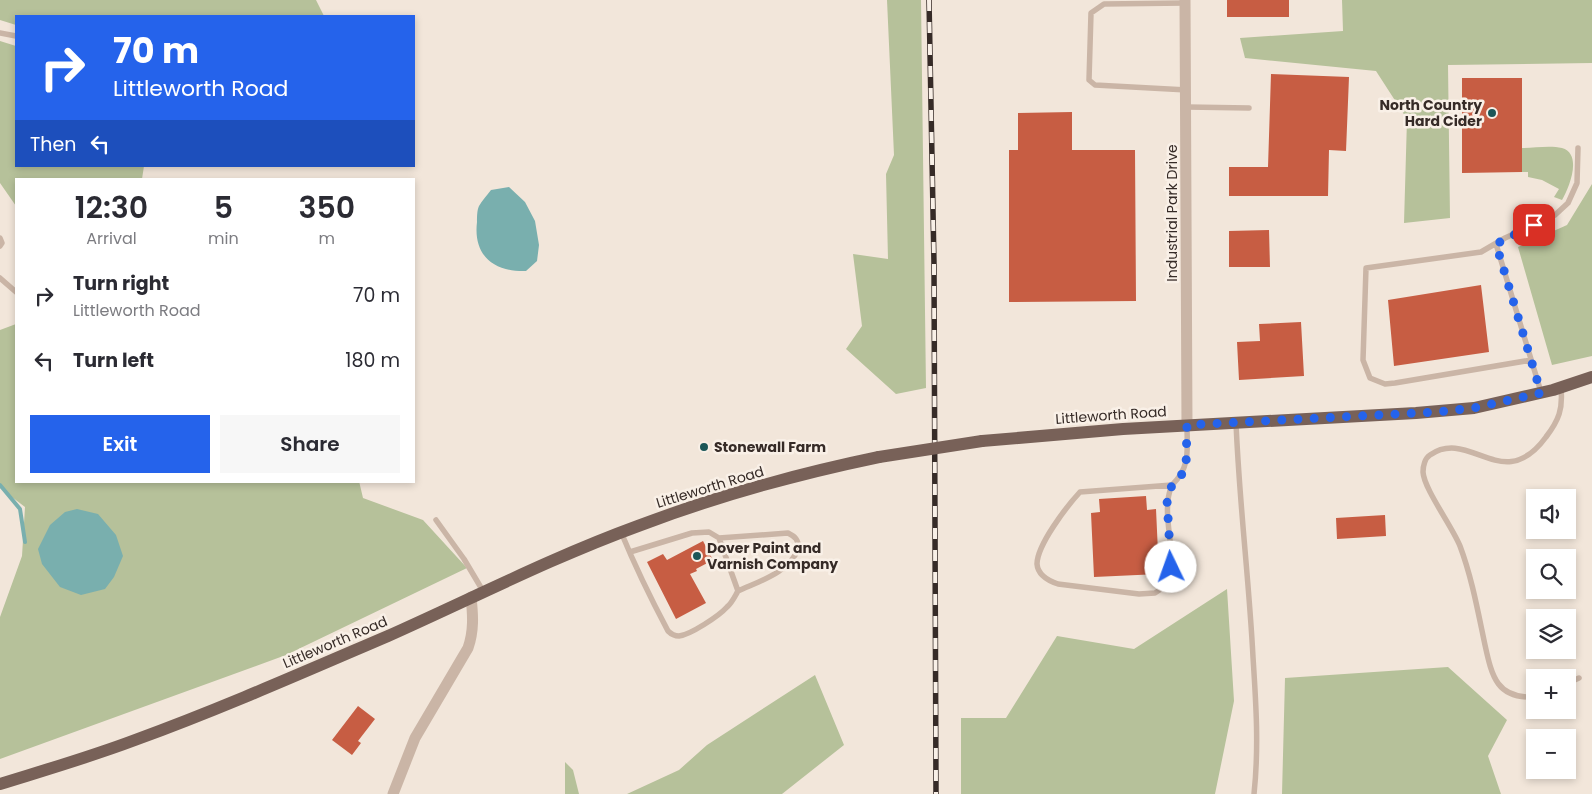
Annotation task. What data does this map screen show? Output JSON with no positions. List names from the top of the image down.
{
  "streets": {
    "main road": ["Littleworth Road"],
    "street": ["Industrial Park Drive"]
  },
  "crossings": [
    ["Industrial Park Drive", "Littleworth Road"]
  ],
  "places": ["North Country Hard Cider", "Stonewall Farm", "Dover Paint and Varnish Company"],
  "page": {
    "turn": ["70 m", "Littleworth Road"],
    "then": "Then",
    "eta": [
      "12:30",
      "Arrival",
      "5",
      "min",
      "350",
      "m"
    ],
    "list": [
      {
        "name": "Turn right",
        "note": "Littleworth Road",
        "value": "70 m"
      },
      {
        "name": "Turn left",
        "value": "180 m"
      }
    ],
    "buttons": ["Exit", "Share"],
    "map_buttons": ["+", "−"]
  }
}
